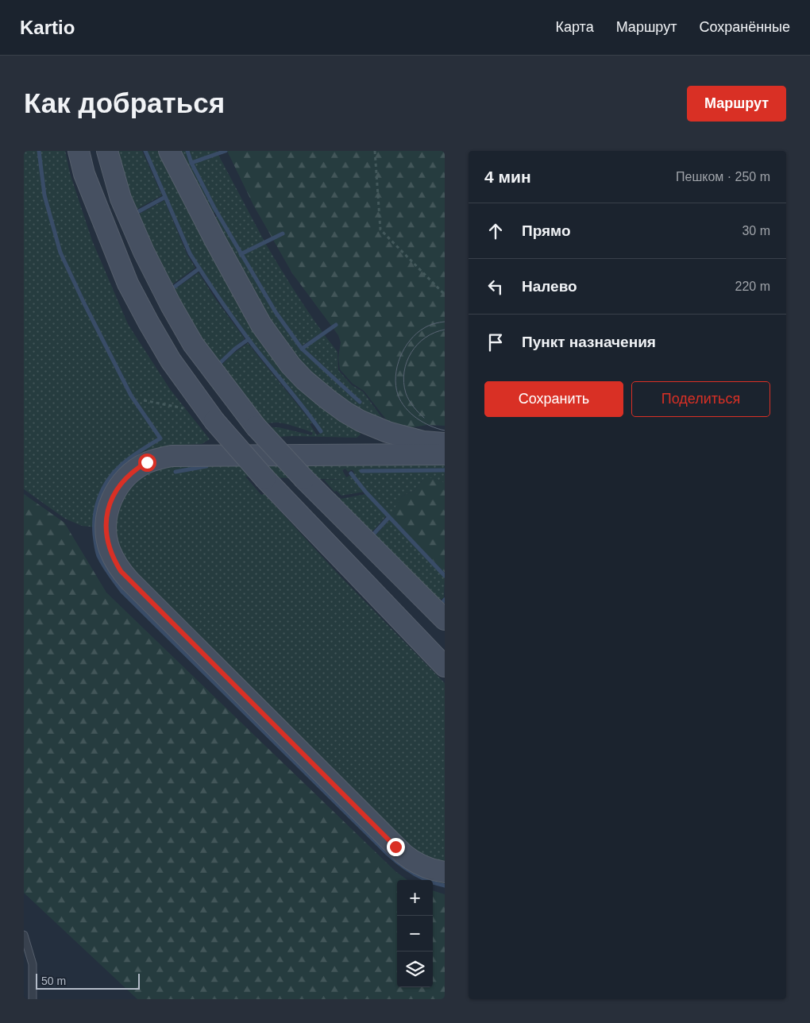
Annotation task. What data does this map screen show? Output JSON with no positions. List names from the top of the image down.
{
  "scale_bar": "50 m",
  "page": {
    "header": "Kartio",
    "nav": ["Карта", "Маршрут", "Сохранённые"],
    "buttons": [
      "Маршрут",
      ["Сохранить", "Поделиться"]
    ],
    "title": "Как добраться",
    "heading": ["4 мин", "Пешком · 250 m"],
    "list": [
      ["Прямо", "30 m"],
      ["Налево", "220 m"],
      "Пункт назначения"
    ],
    "map_buttons": ["+", "−"],
    "scale": "50 m"
  }
}
